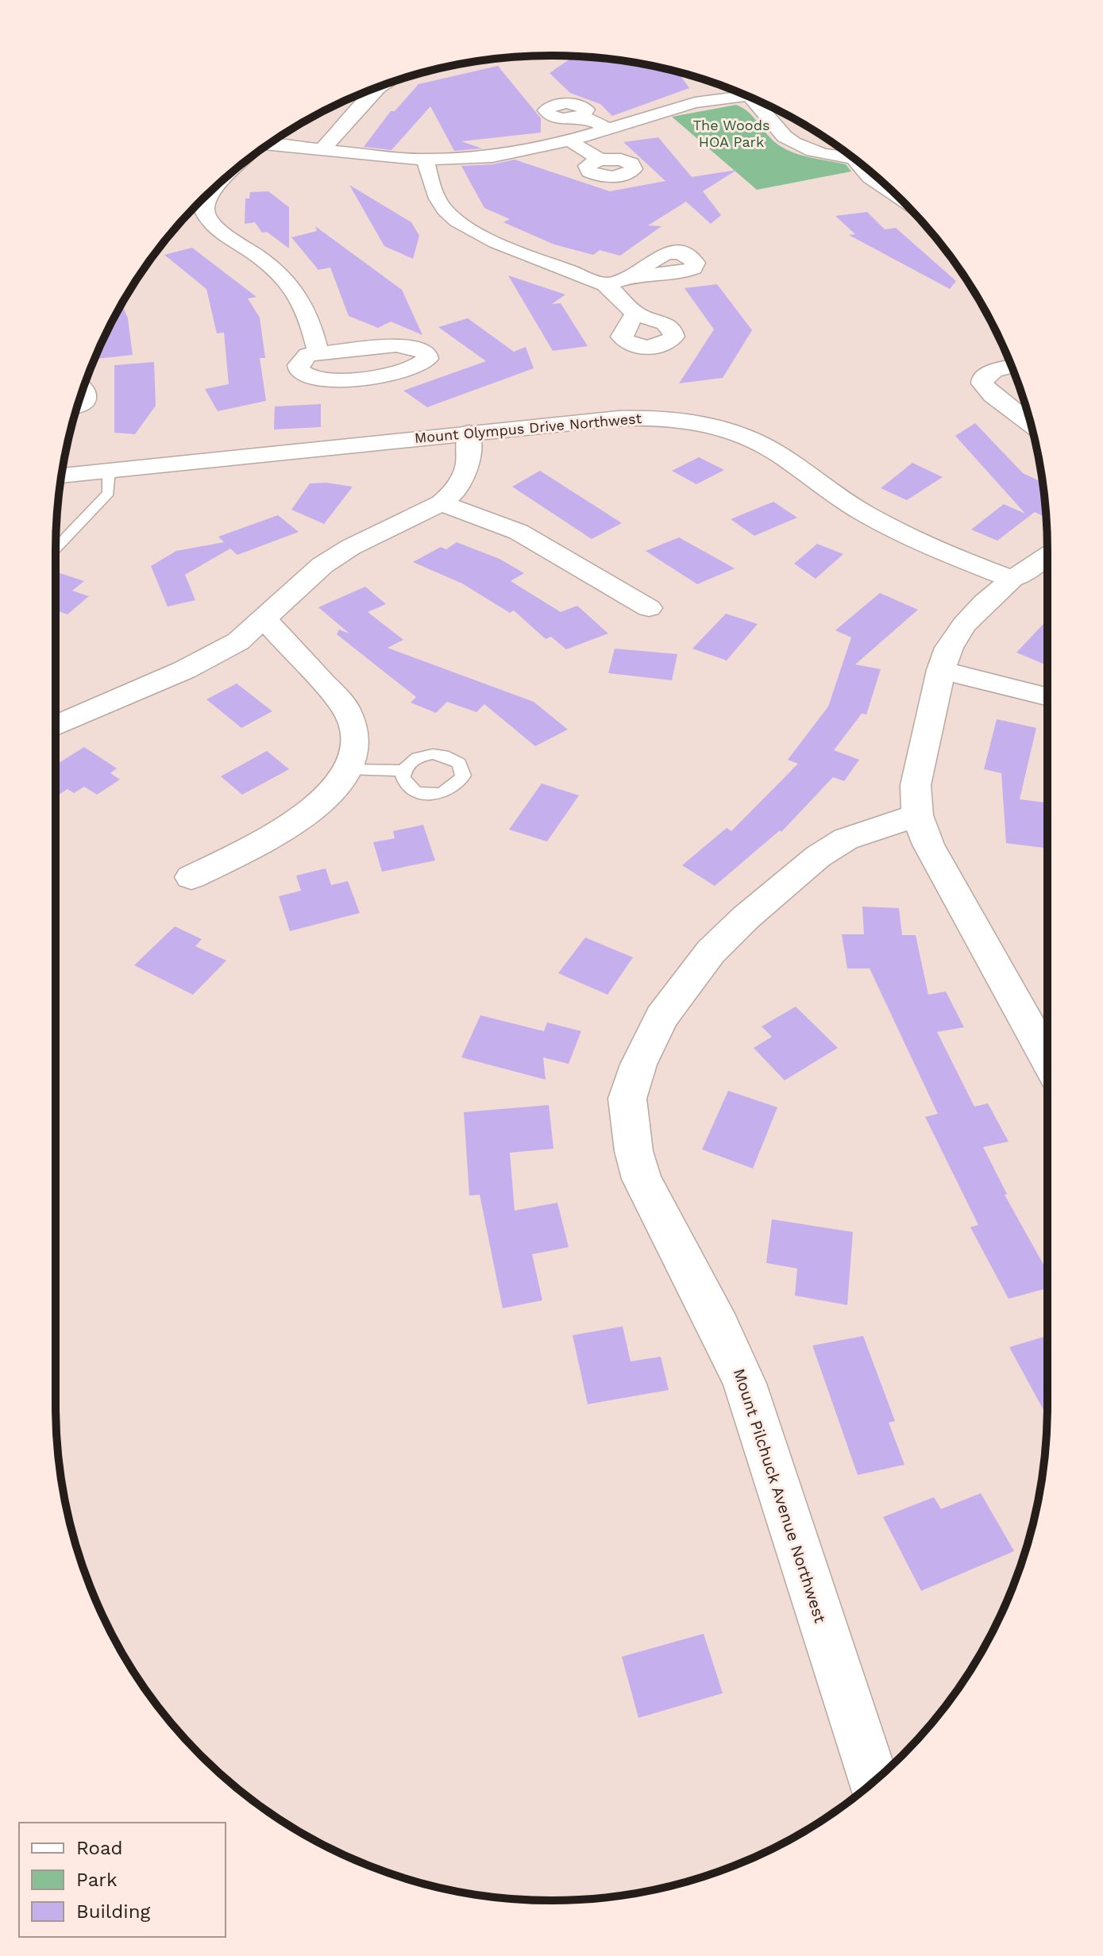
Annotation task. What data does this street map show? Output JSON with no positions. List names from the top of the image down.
{
  "streets": {
    "street": ["Mount Olympus Drive Northwest", "Mount Pilchuck Avenue Northwest"]
  },
  "parks": ["The Woods HOA Park"],
  "legend": ["Road", "Park", "Building"]
}
